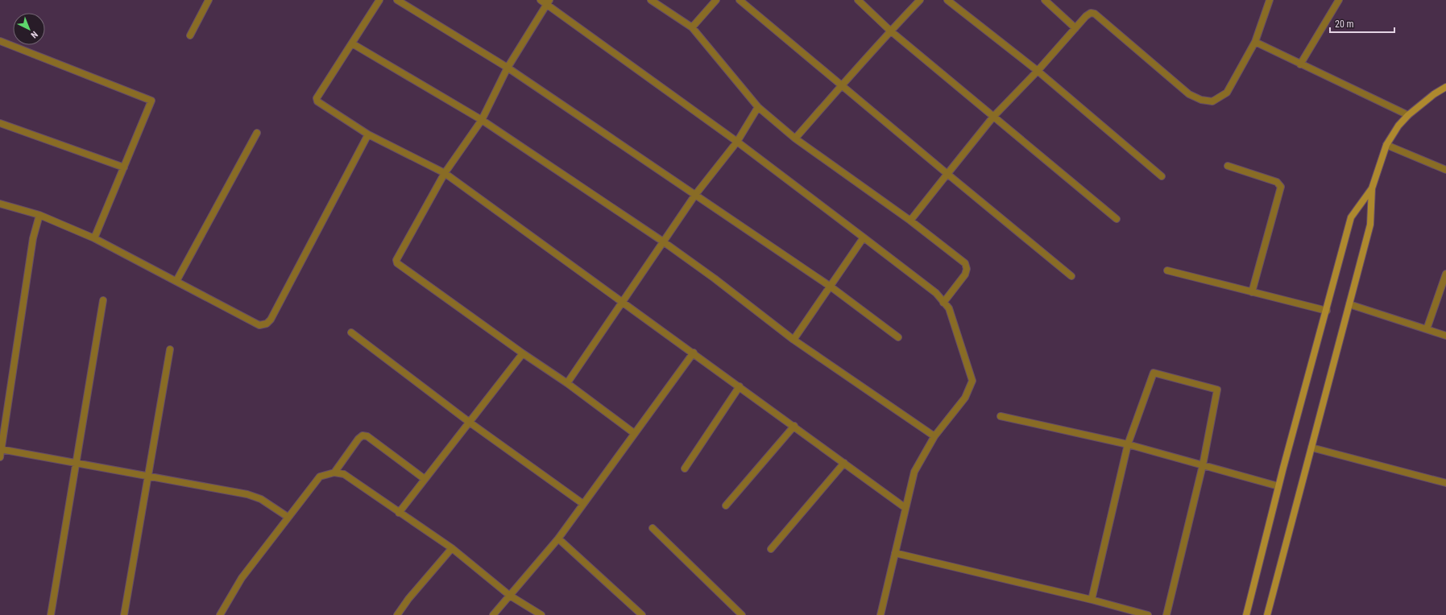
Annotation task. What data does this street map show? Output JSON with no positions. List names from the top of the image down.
{
  "scale_bar": "20 m",
  "north": "bottom right"
}
